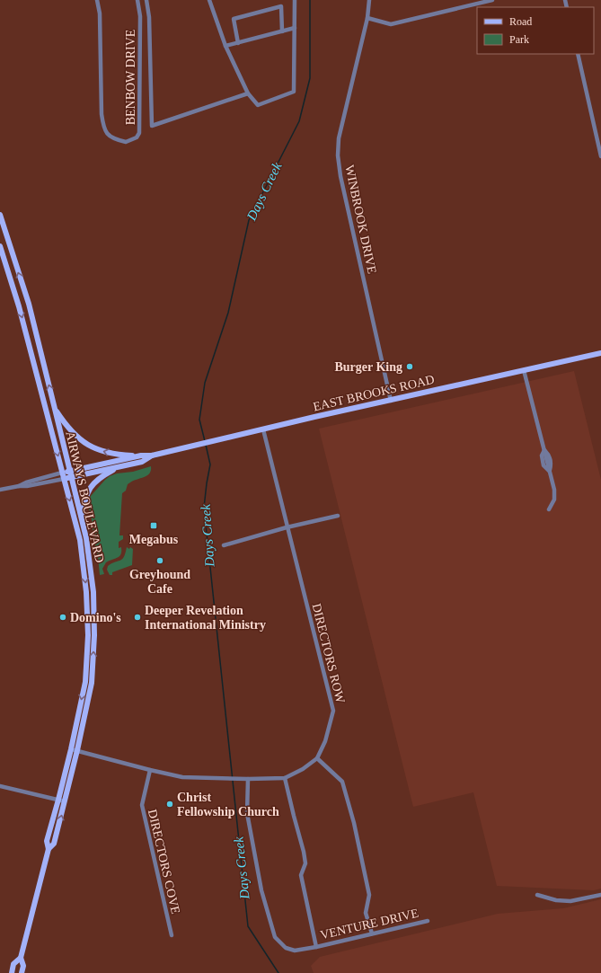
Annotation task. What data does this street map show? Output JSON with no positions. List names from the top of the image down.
{
  "streets": {
    "main road": ["EAST BROOKS ROAD", "AIRWAYS BOULEVARD"],
    "street": [
      "BENBOW DRIVE",
      "WINBROOK DRIVE",
      "DIRECTORS ROW",
      "DIRECTORS COVE",
      "VENTURE DRIVE"
    ]
  },
  "crossings": [
    ["WINBROOK DRIVE", "EAST BROOKS ROAD"],
    ["EAST BROOKS ROAD", "AIRWAYS BOULEVARD"],
    ["EAST BROOKS ROAD", "DIRECTORS ROW"],
    ["AIRWAYS BOULEVARD", "DIRECTORS ROW"],
    ["DIRECTORS ROW", "DIRECTORS COVE"],
    ["DIRECTORS ROW", "VENTURE DRIVE"]
  ],
  "water": ["Days Creek"],
  "places": {
    "other": [
      "Burger King",
      "Greyhound Cafe",
      "Domino's",
      "Deeper Revelation International Ministry",
      "Christ Fellowship Church"
    ],
    "transit": ["Megabus"]
  },
  "legend": ["Road", "Park"]
}
